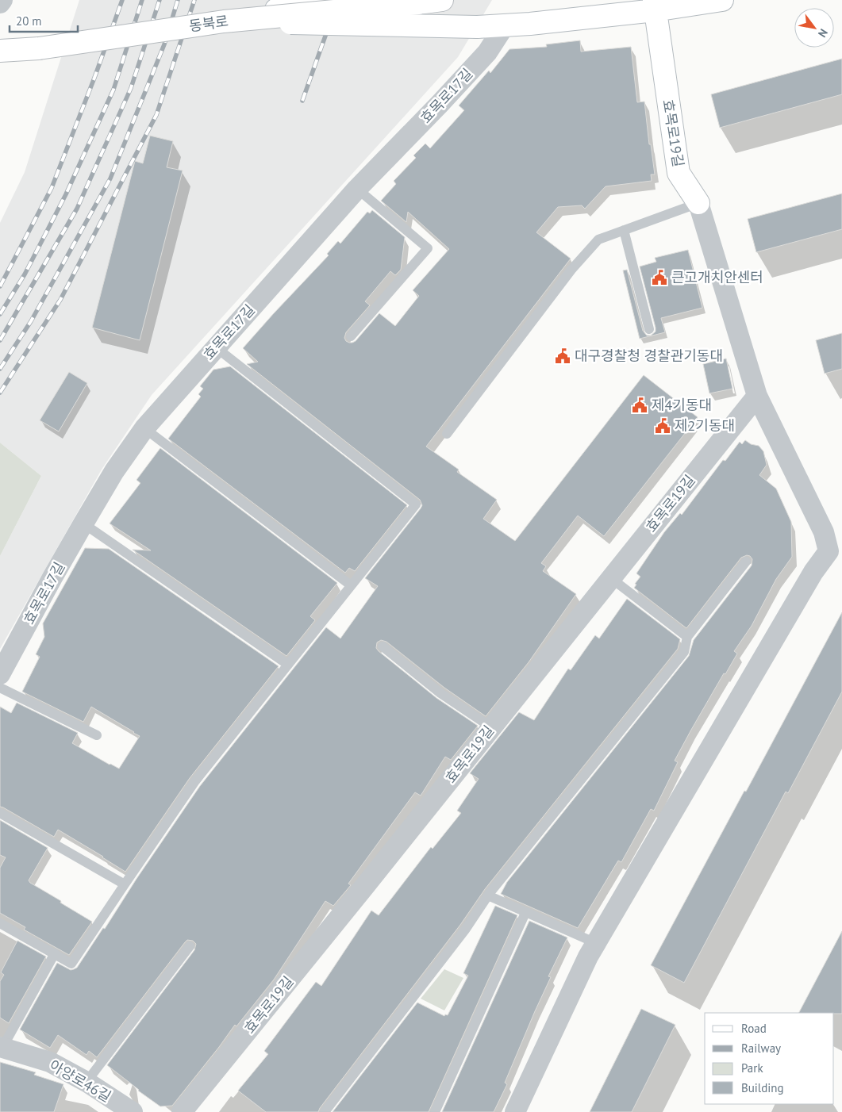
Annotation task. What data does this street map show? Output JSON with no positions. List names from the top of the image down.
{
  "streets": {
    "main road": ["동북로", "효목로19길"],
    "street": ["효목로17길", "아양로46길"]
  },
  "places": {
    "public building": [
      "큰고개치안센터",
      "대구경찰청 경찰관기동대",
      "제4기동대",
      "제2기동대"
    ]
  },
  "legend": [
    "Road",
    "Railway",
    "Park",
    "Building"
  ],
  "scale_bar": "20 m",
  "north": "bottom right"
}
